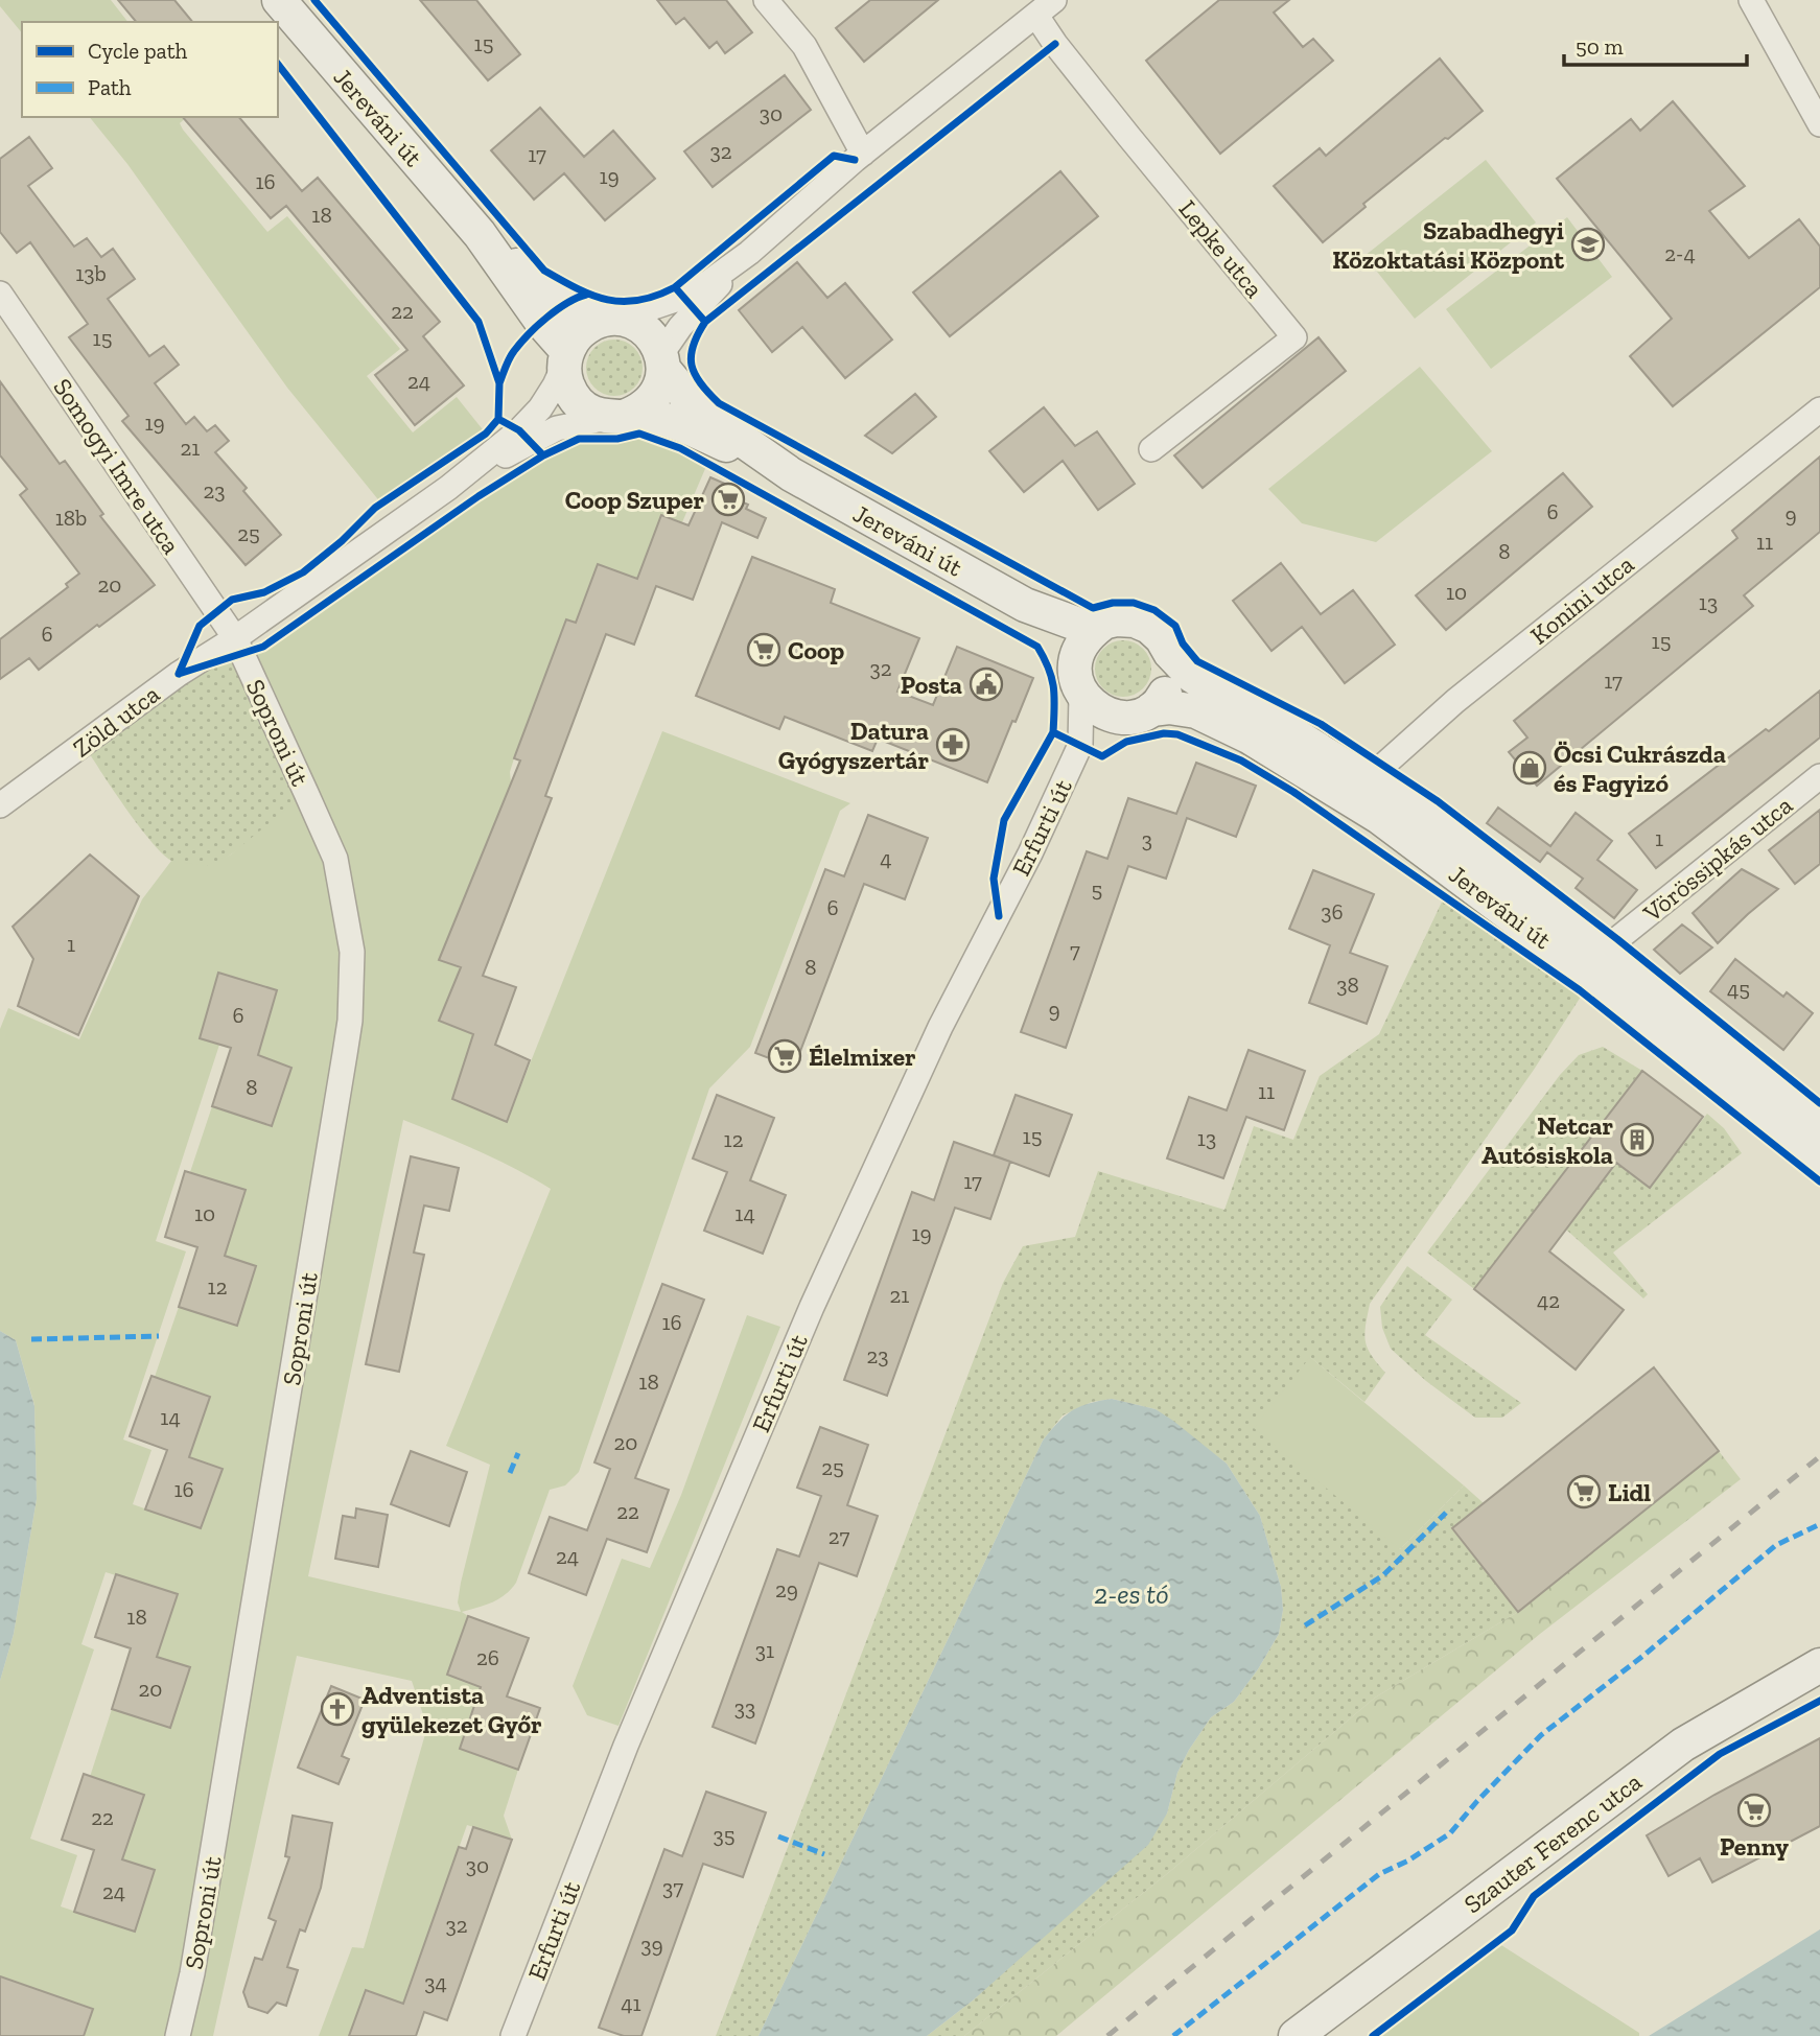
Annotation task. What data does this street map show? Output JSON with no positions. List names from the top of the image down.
{
  "streets": {
    "street": [
      "Jereváni út",
      "Lepke utca",
      "Somogyi Imre utca",
      "Konini utca",
      "Zöld utca",
      "Soproni út",
      "Erfurti út",
      "Vörössipkás utca",
      "Szauter Ferenc utca"
    ]
  },
  "crossings": [
    ["Jereváni út", "Lepke utca"],
    ["Jereváni út", "Konini utca"],
    ["Jereváni út", "Zöld utca"],
    ["Jereváni út", "Erfurti út"],
    ["Jereváni út", "Vörössipkás utca"],
    ["Lepke utca", "Zöld utca"],
    ["Somogyi Imre utca", "Zöld utca"],
    ["Somogyi Imre utca", "Soproni út"],
    ["Zöld utca", "Soproni út"]
  ],
  "water": ["2-es tó"],
  "places": {
    "school or university": ["Szabadhegyi Közoktatási Központ"],
    "supermarket": [
      "Coop Szuper",
      "Coop",
      "Élelmixer",
      "Lidl",
      "Penny"
    ],
    "public building": ["Posta"],
    "pharmacy": ["Datura Gyógyszertár"],
    "shop": ["Öcsi Cukrászda és Fagyizó"],
    "building": ["Netcar Autósiskola"],
    "church": ["Adventista gyülekezet Győr"]
  },
  "house_numbers": [
    "15",
    "30",
    "32",
    "17",
    "19",
    "16",
    "18",
    "2-4",
    "13b",
    "22",
    "15",
    "24",
    "19",
    "21",
    "23",
    "6",
    "9",
    "18b",
    "25",
    "11",
    "8",
    "20",
    "10",
    "13",
    "6",
    "15",
    "32",
    "17",
    "1",
    "3",
    "4",
    "5",
    "6",
    "36",
    "1",
    "7",
    "8",
    "38",
    "45",
    "9",
    "6",
    "8",
    "11",
    "15",
    "13",
    "12",
    "17",
    "10",
    "14",
    "19",
    "12",
    "21",
    "42",
    "16",
    "23",
    "18",
    "14",
    "20",
    "25",
    "16",
    "22",
    "27",
    "24",
    "29",
    "18",
    "31",
    "26",
    "20",
    "33",
    "22",
    "35",
    "30",
    "37",
    "24",
    "32",
    "39",
    "34",
    "41"
  ],
  "legend": ["Cycle path", "Path"],
  "scale_bar": "50 m"
}
